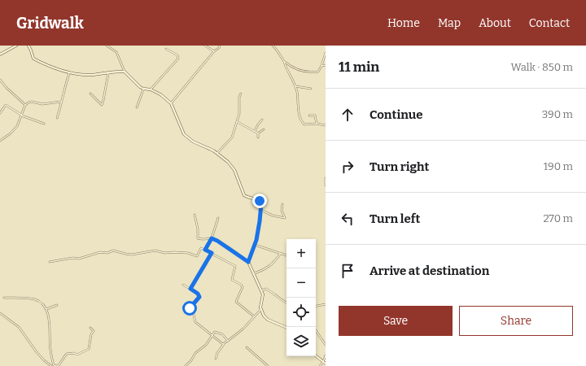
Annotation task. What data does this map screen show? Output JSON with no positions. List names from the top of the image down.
{
  "page": {
    "header": "Gridwalk",
    "nav": [
      "Home",
      "Map",
      "About",
      "Contact"
    ],
    "heading": ["11 min", "Walk · 850 m"],
    "list": [
      ["Continue", "390 m"],
      ["Turn right", "190 m"],
      ["Turn left", "270 m"],
      "Arrive at destination"
    ],
    "map_buttons": ["+", "−"],
    "buttons": ["Save", "Share"]
  }
}
